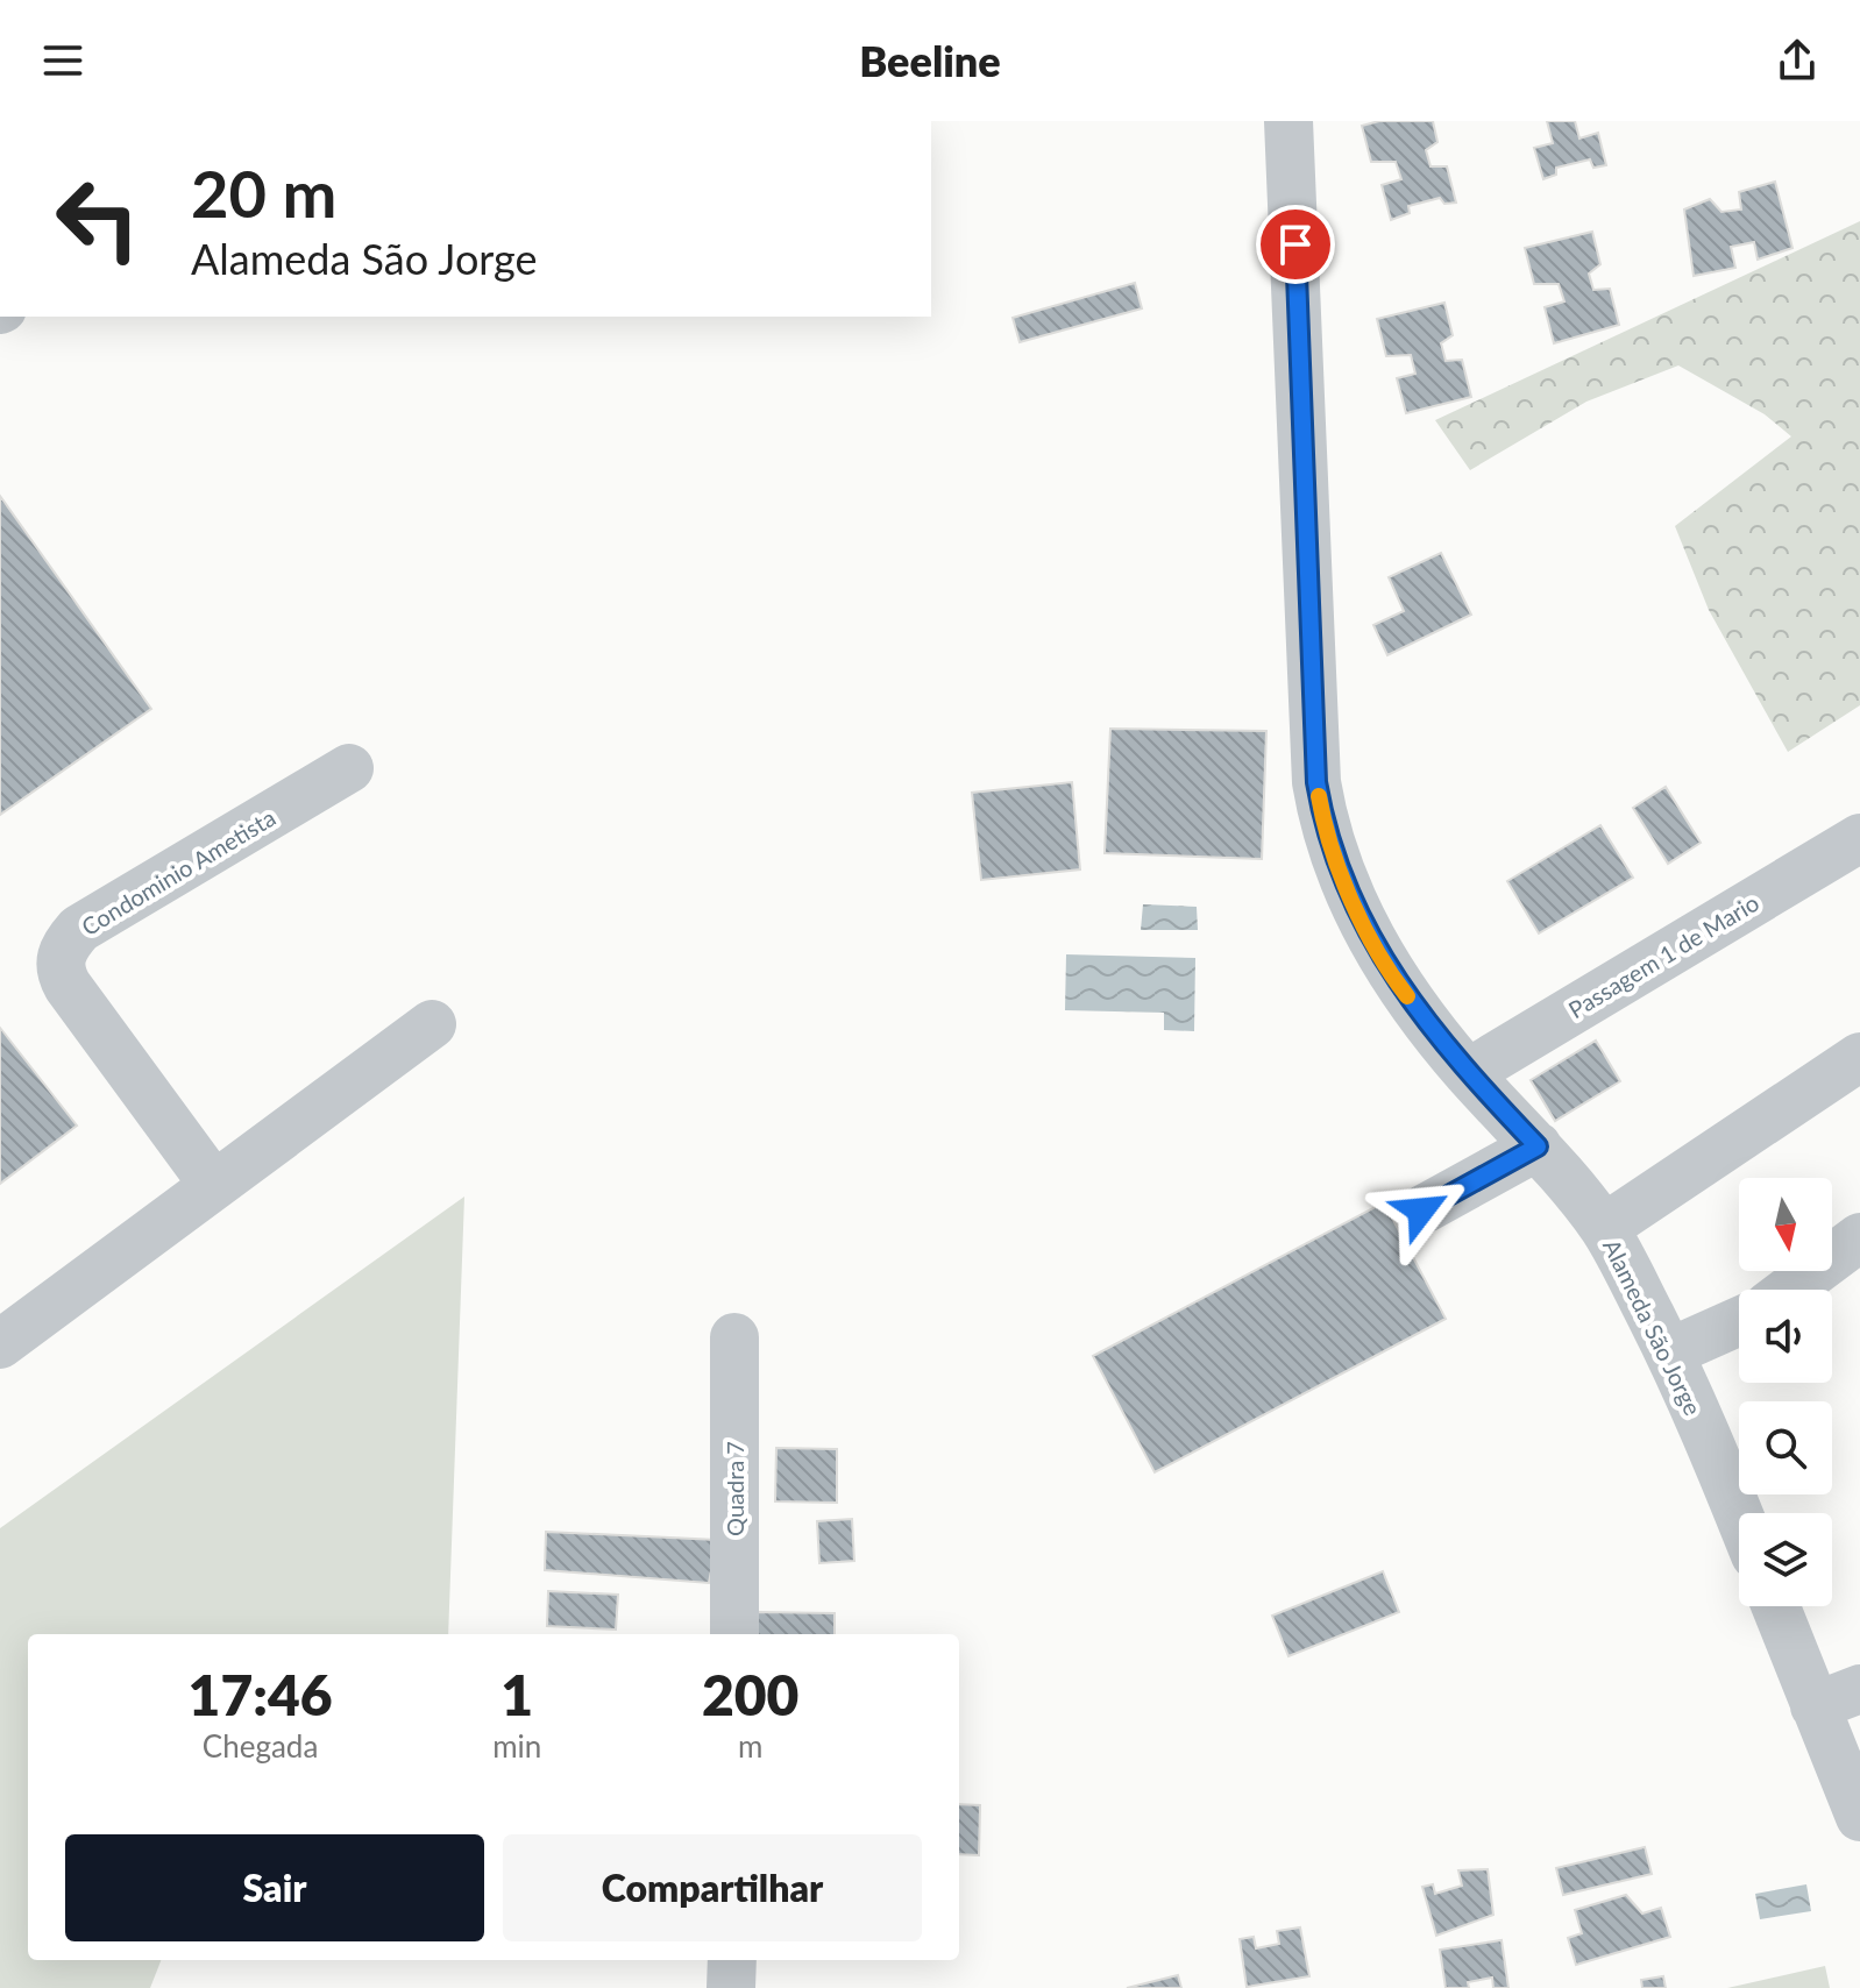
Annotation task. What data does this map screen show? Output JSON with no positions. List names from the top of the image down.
{
  "streets": {
    "street": [
      "Condominio Ametista",
      "Passagem 1 de Mario",
      "Alameda São Jorge",
      "Quadra 7"
    ]
  },
  "crossings": [
    ["Passagem 1 de Mario", "Alameda São Jorge"]
  ],
  "north": "bottom",
  "page": {
    "header": "Beeline",
    "turn": ["20 m", "Alameda São Jorge"],
    "eta": [
      "17:46",
      "Chegada",
      "1",
      "min",
      "200",
      "m"
    ],
    "buttons": ["Sair", "Compartilhar"]
  }
}
